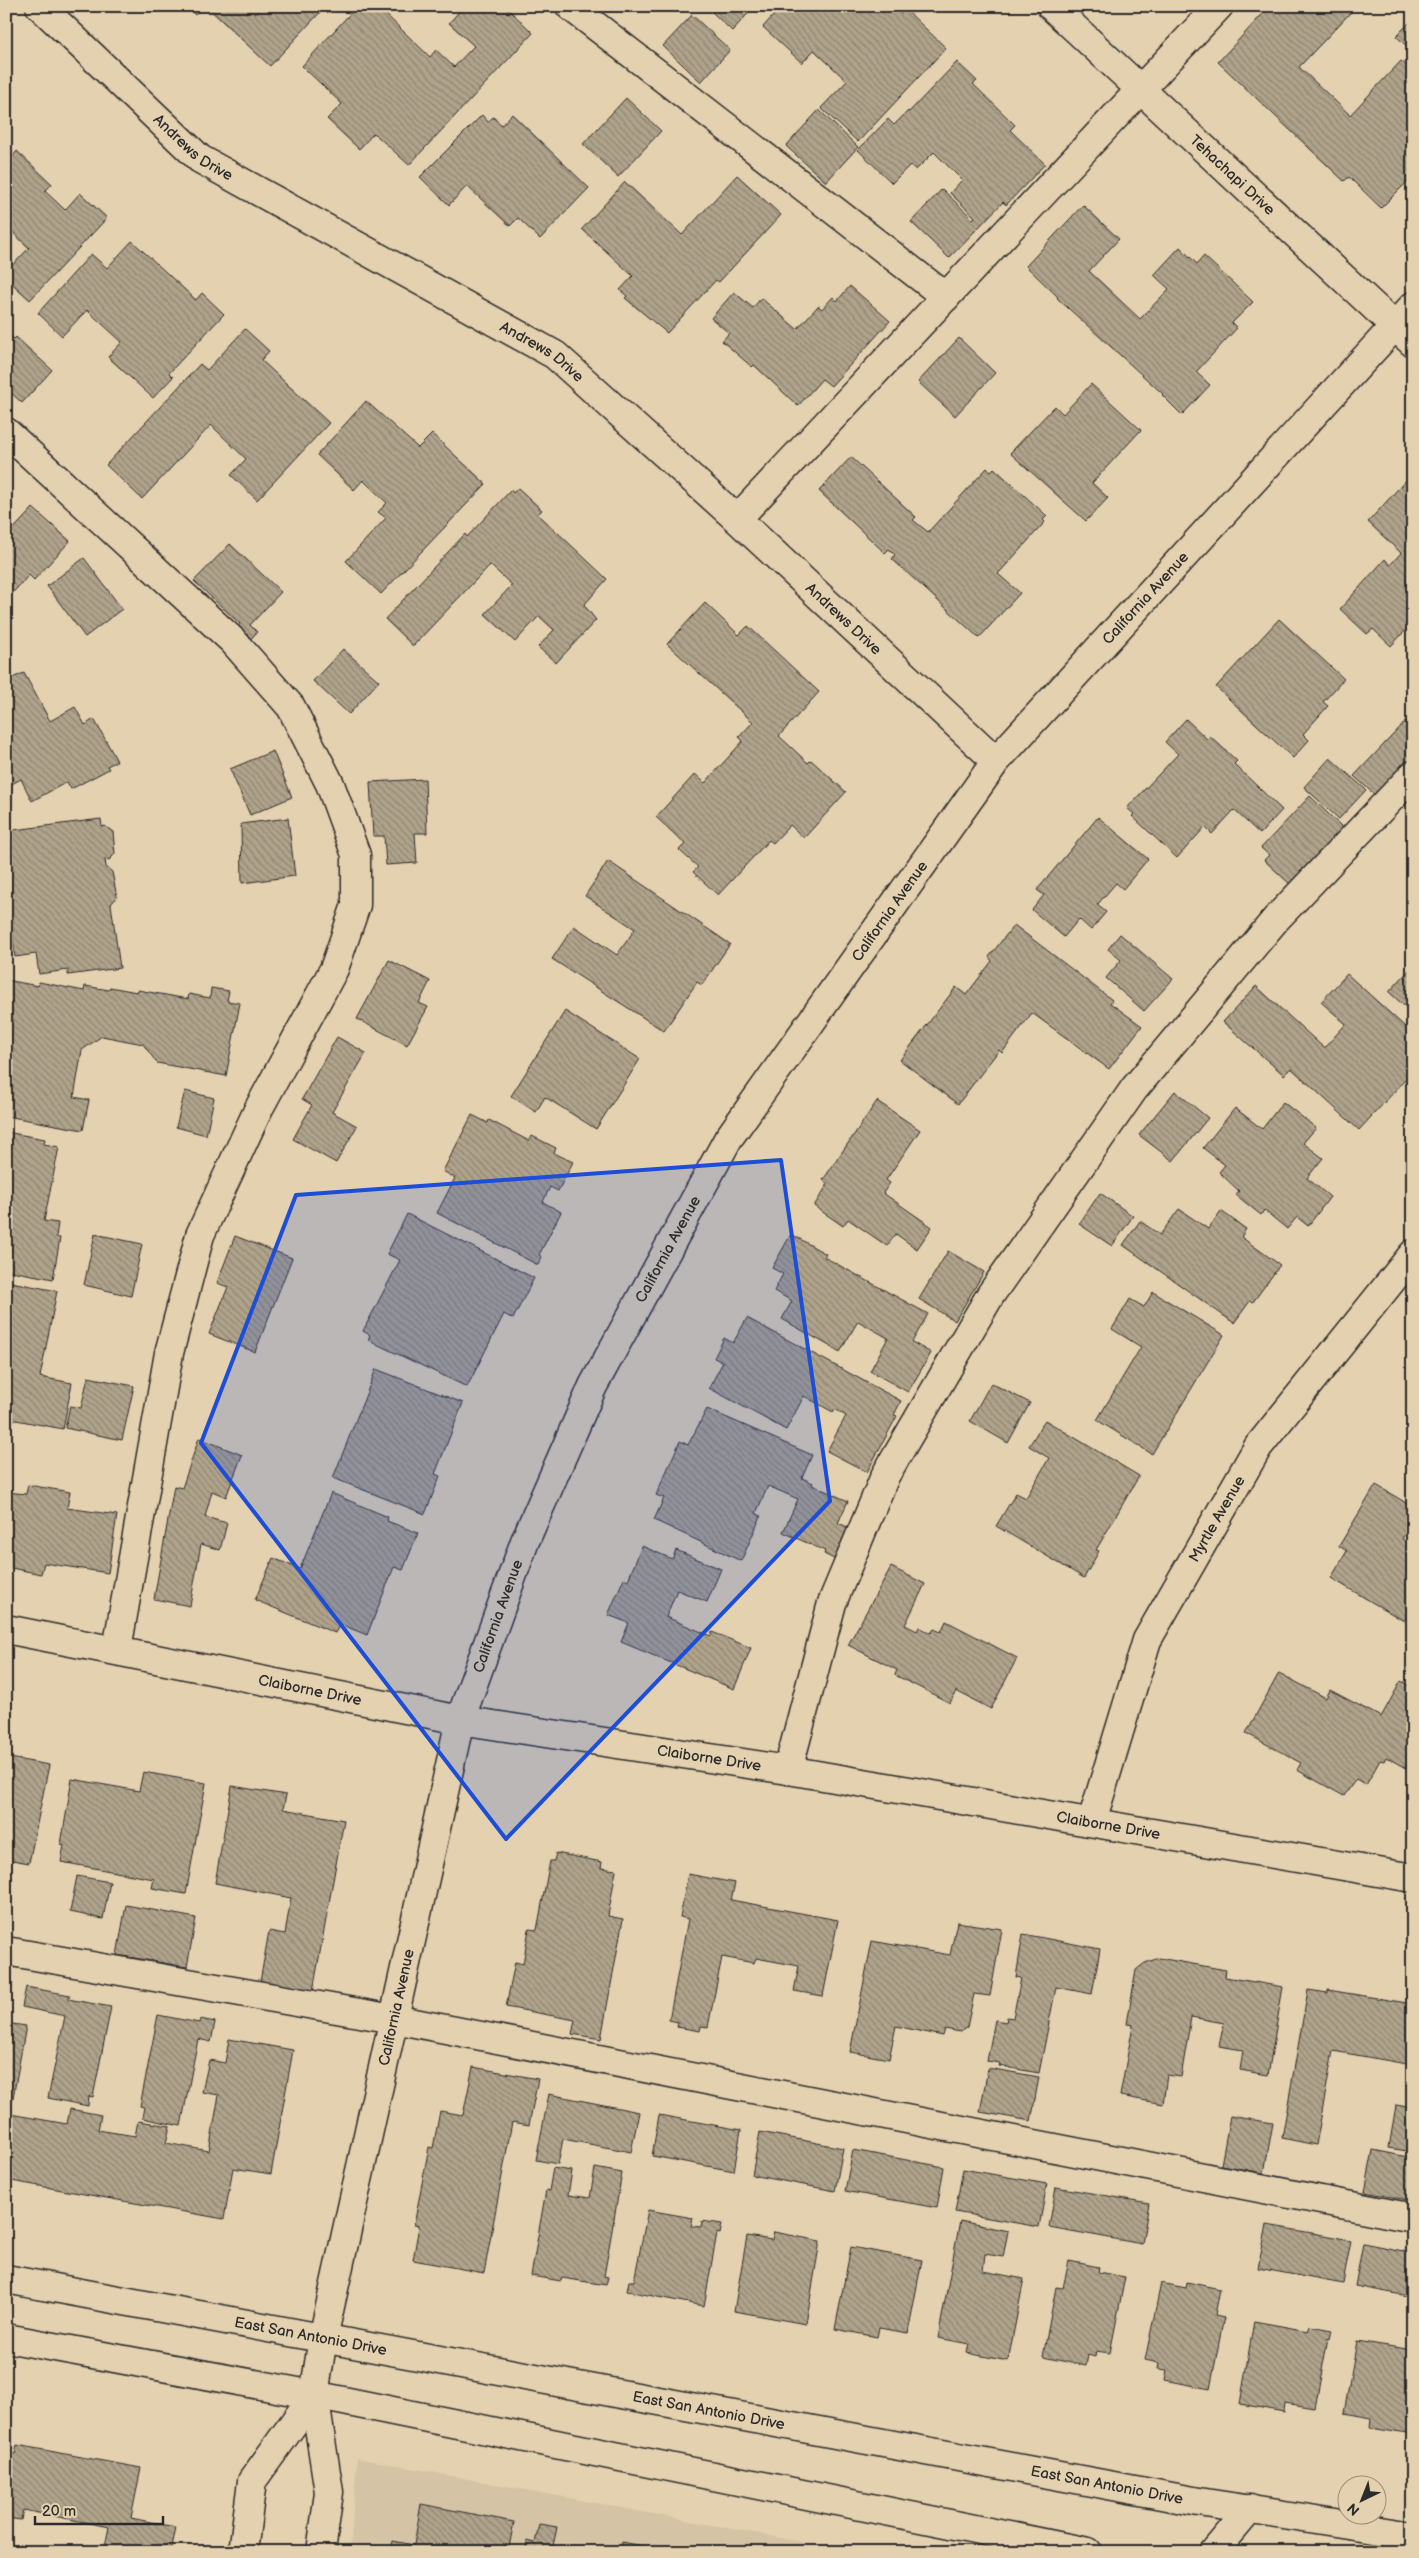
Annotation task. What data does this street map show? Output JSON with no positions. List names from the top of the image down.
{
  "streets": {
    "street": [
      "Andrews Drive",
      "Tehachapi Drive",
      "California Avenue",
      "Myrtle Avenue",
      "Claiborne Drive",
      "East San Antonio Drive"
    ]
  },
  "crossings": [
    ["Andrews Drive", "California Avenue"],
    ["Tehachapi Drive", "California Avenue"],
    ["California Avenue", "Claiborne Drive"],
    ["California Avenue", "East San Antonio Drive"],
    ["Myrtle Avenue", "Claiborne Drive"]
  ],
  "scale_bar": "20 m",
  "north": "bottom left"
}
